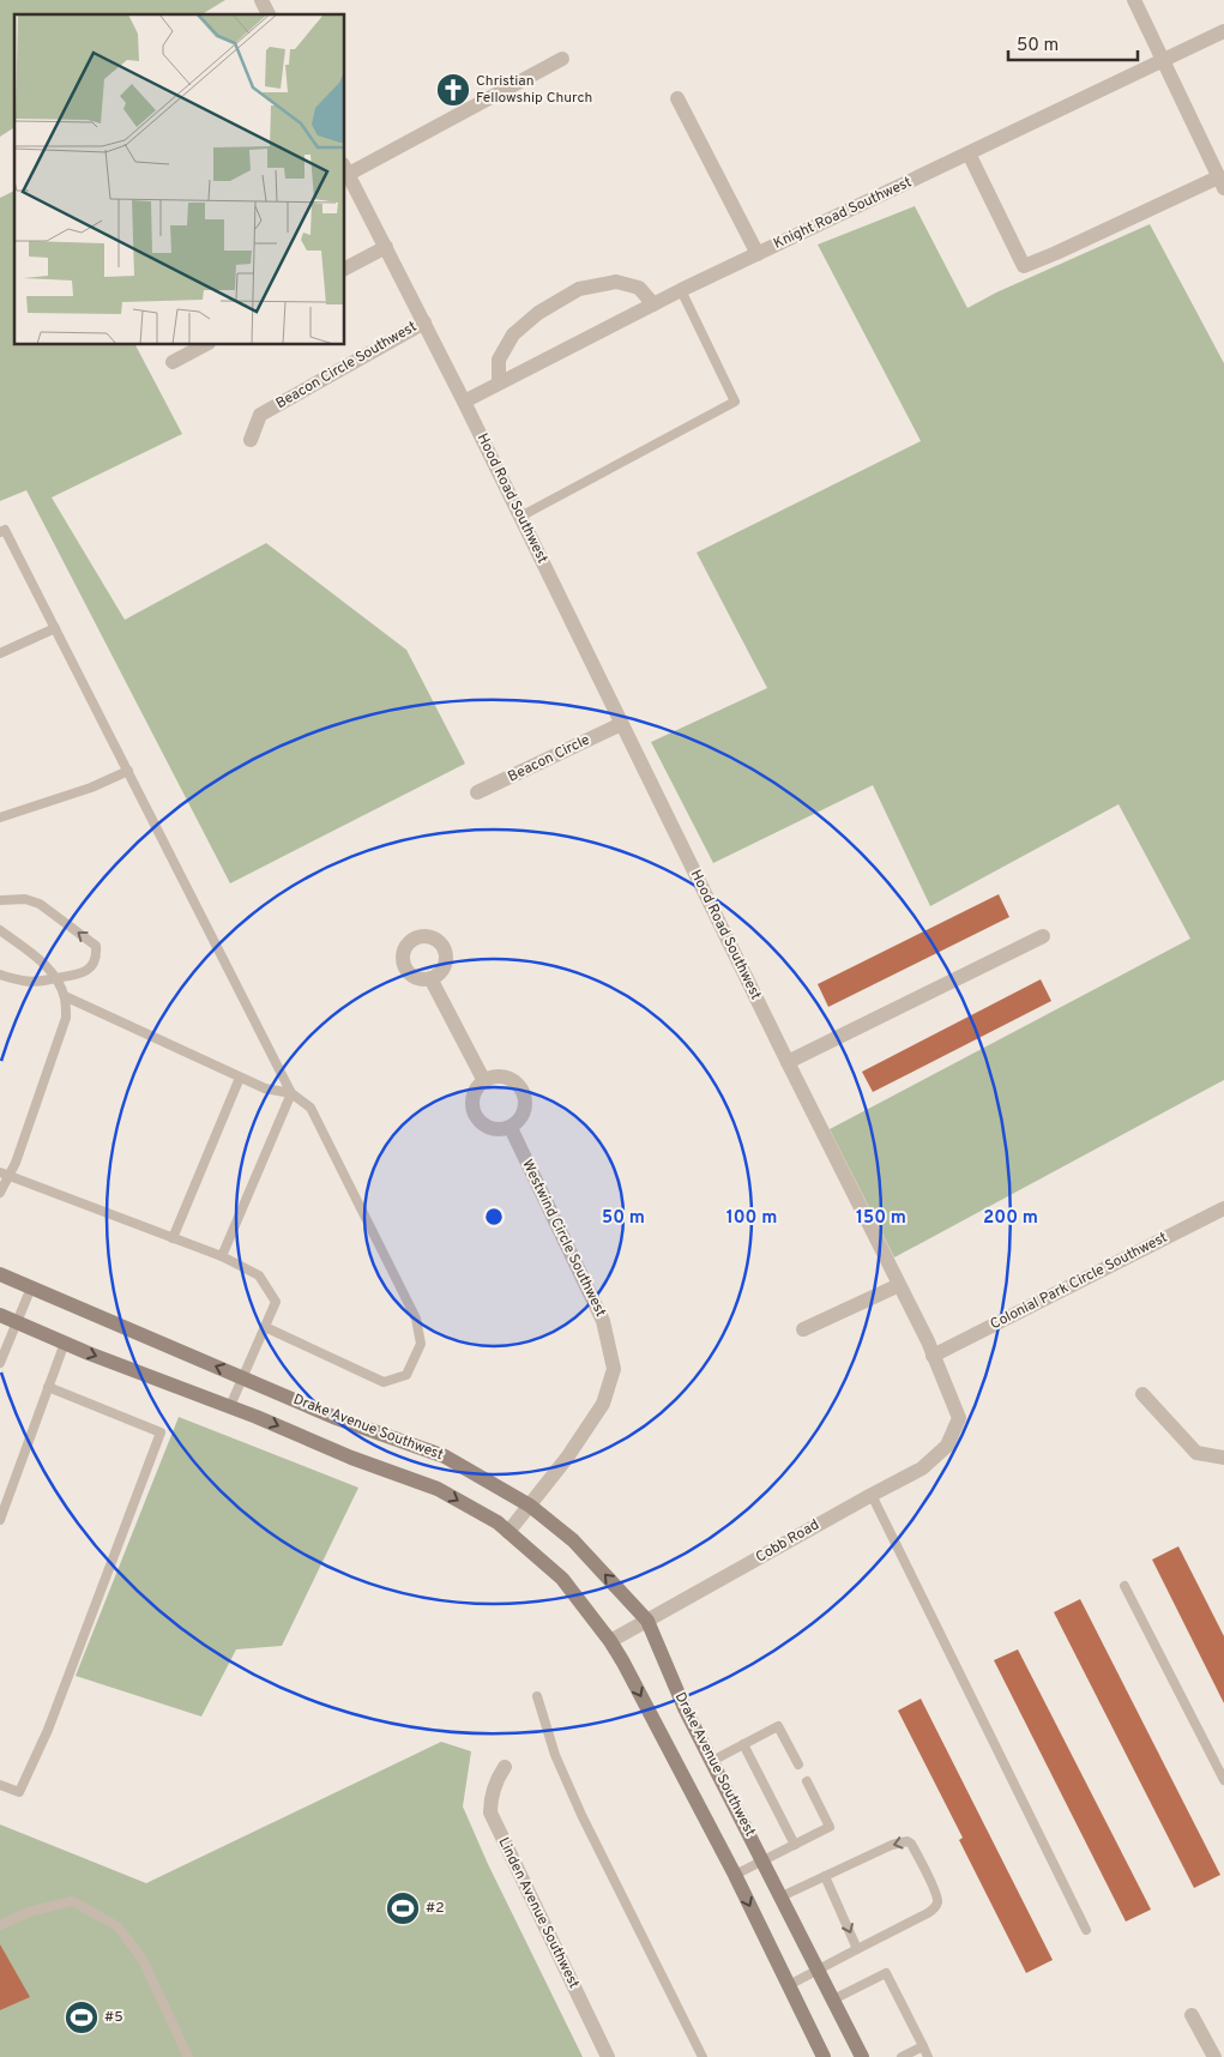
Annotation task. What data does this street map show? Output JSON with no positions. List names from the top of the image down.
{
  "streets": {
    "street": [
      "Knight Road Southwest",
      "Beacon Circle Southwest",
      "Hood Road Southwest",
      "Beacon Circle",
      "Westwind Circle Southwest",
      "Colonial Park Circle Southwest",
      "Drake Avenue Southwest",
      "Cobb Road",
      "Linden Avenue Southwest"
    ]
  },
  "crossings": [
    ["Knight Road Southwest", "Hood Road Southwest"],
    ["Beacon Circle Southwest", "Hood Road Southwest"],
    ["Hood Road Southwest", "Beacon Circle"],
    ["Hood Road Southwest", "Colonial Park Circle Southwest"],
    ["Hood Road Southwest", "Cobb Road"],
    ["Westwind Circle Southwest", "Drake Avenue Southwest"],
    ["Drake Avenue Southwest", "Cobb Road"]
  ],
  "places": {
    "church": ["Christian Fellowship Church"],
    "sports": ["#2", "#5"]
  },
  "scale_bar": "50 m",
  "rings": [
    "50 m",
    "100 m",
    "150 m",
    "200 m"
  ]
}
